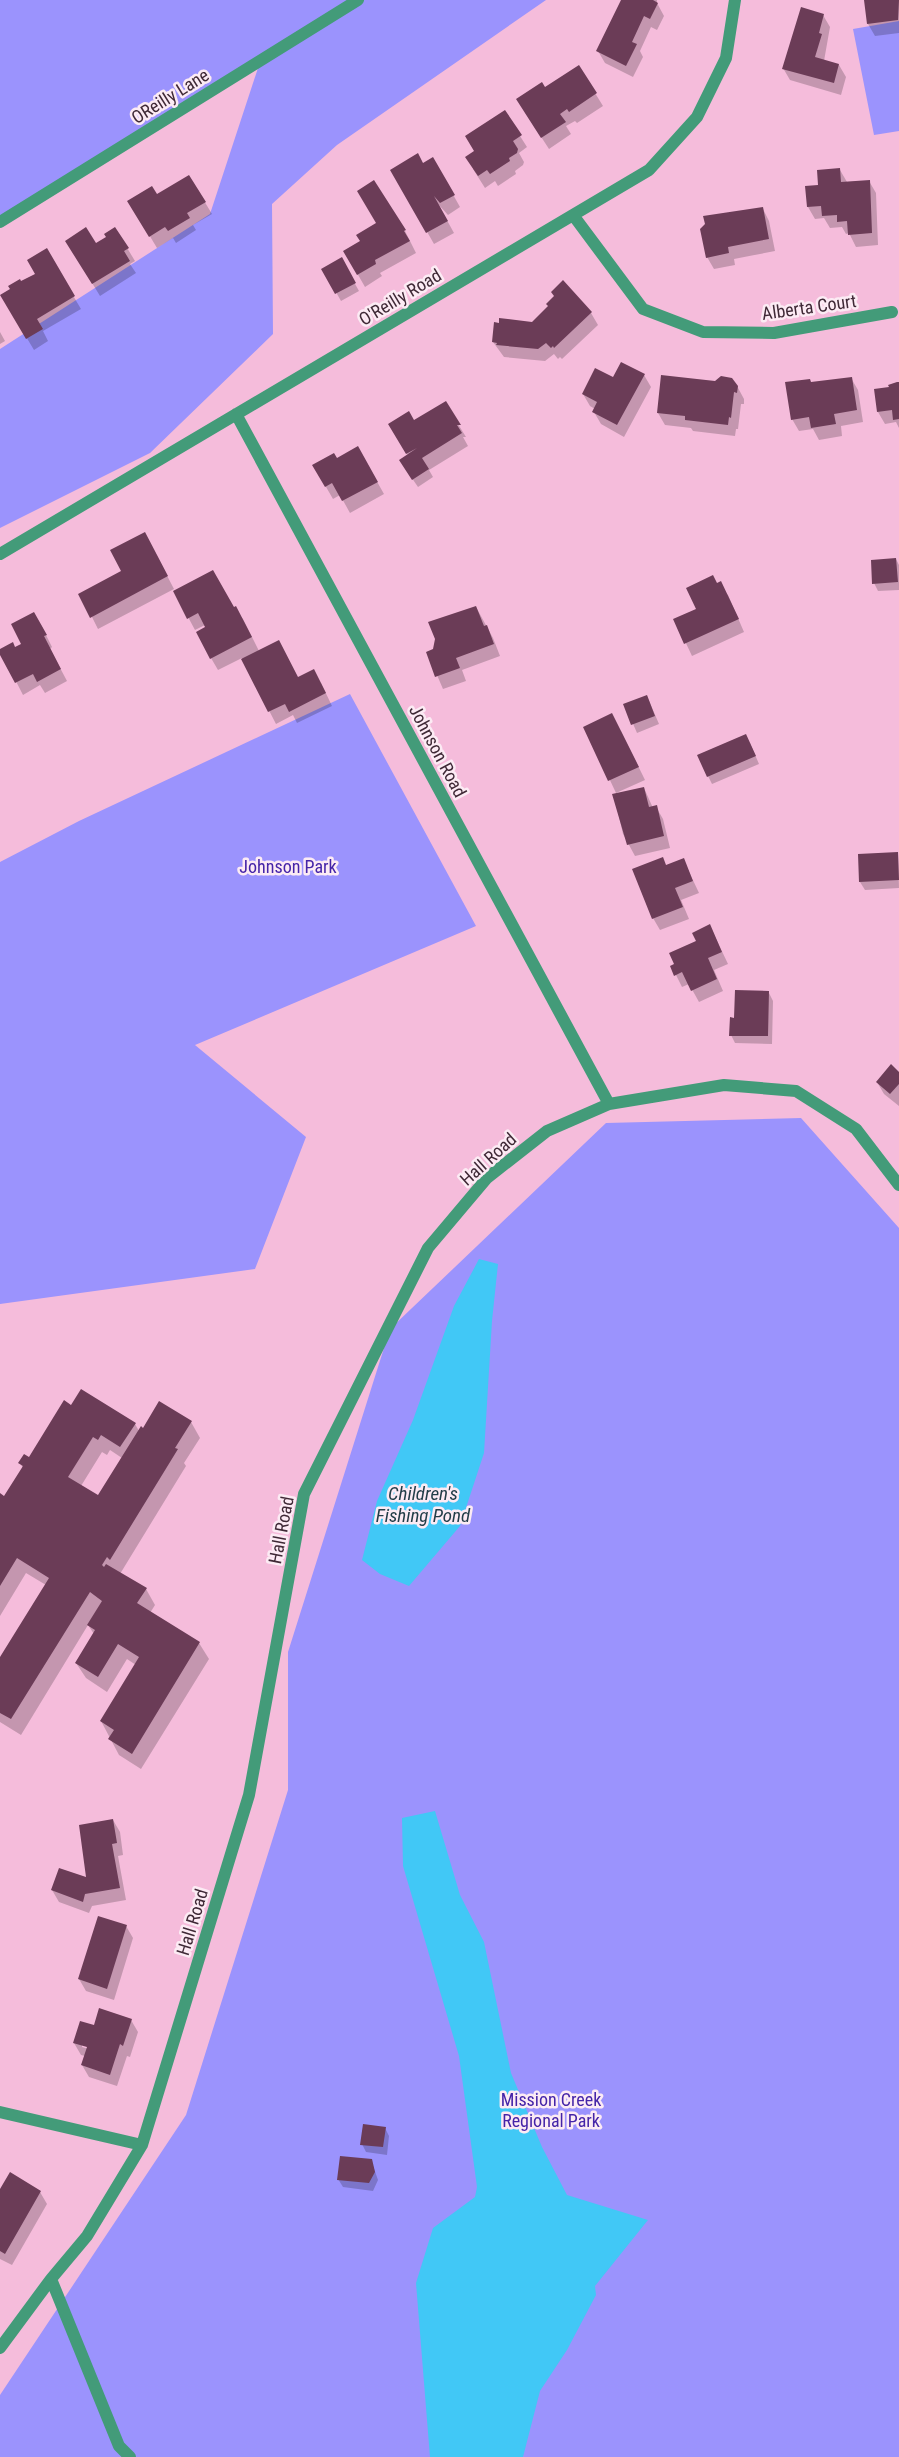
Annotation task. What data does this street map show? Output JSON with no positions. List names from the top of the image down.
{
  "streets": {
    "street": [
      "OReilly Lane",
      "O'Reilly Road",
      "Alberta Court",
      "Johnson Road",
      "Hall Road"
    ]
  },
  "crossings": [
    ["O'Reilly Road", "Alberta Court"],
    ["O'Reilly Road", "Johnson Road"],
    ["Johnson Road", "Hall Road"]
  ],
  "water": ["Children's Fishing Pond"],
  "parks": ["Johnson Park", "Mission Creek Regional Park"]
}
